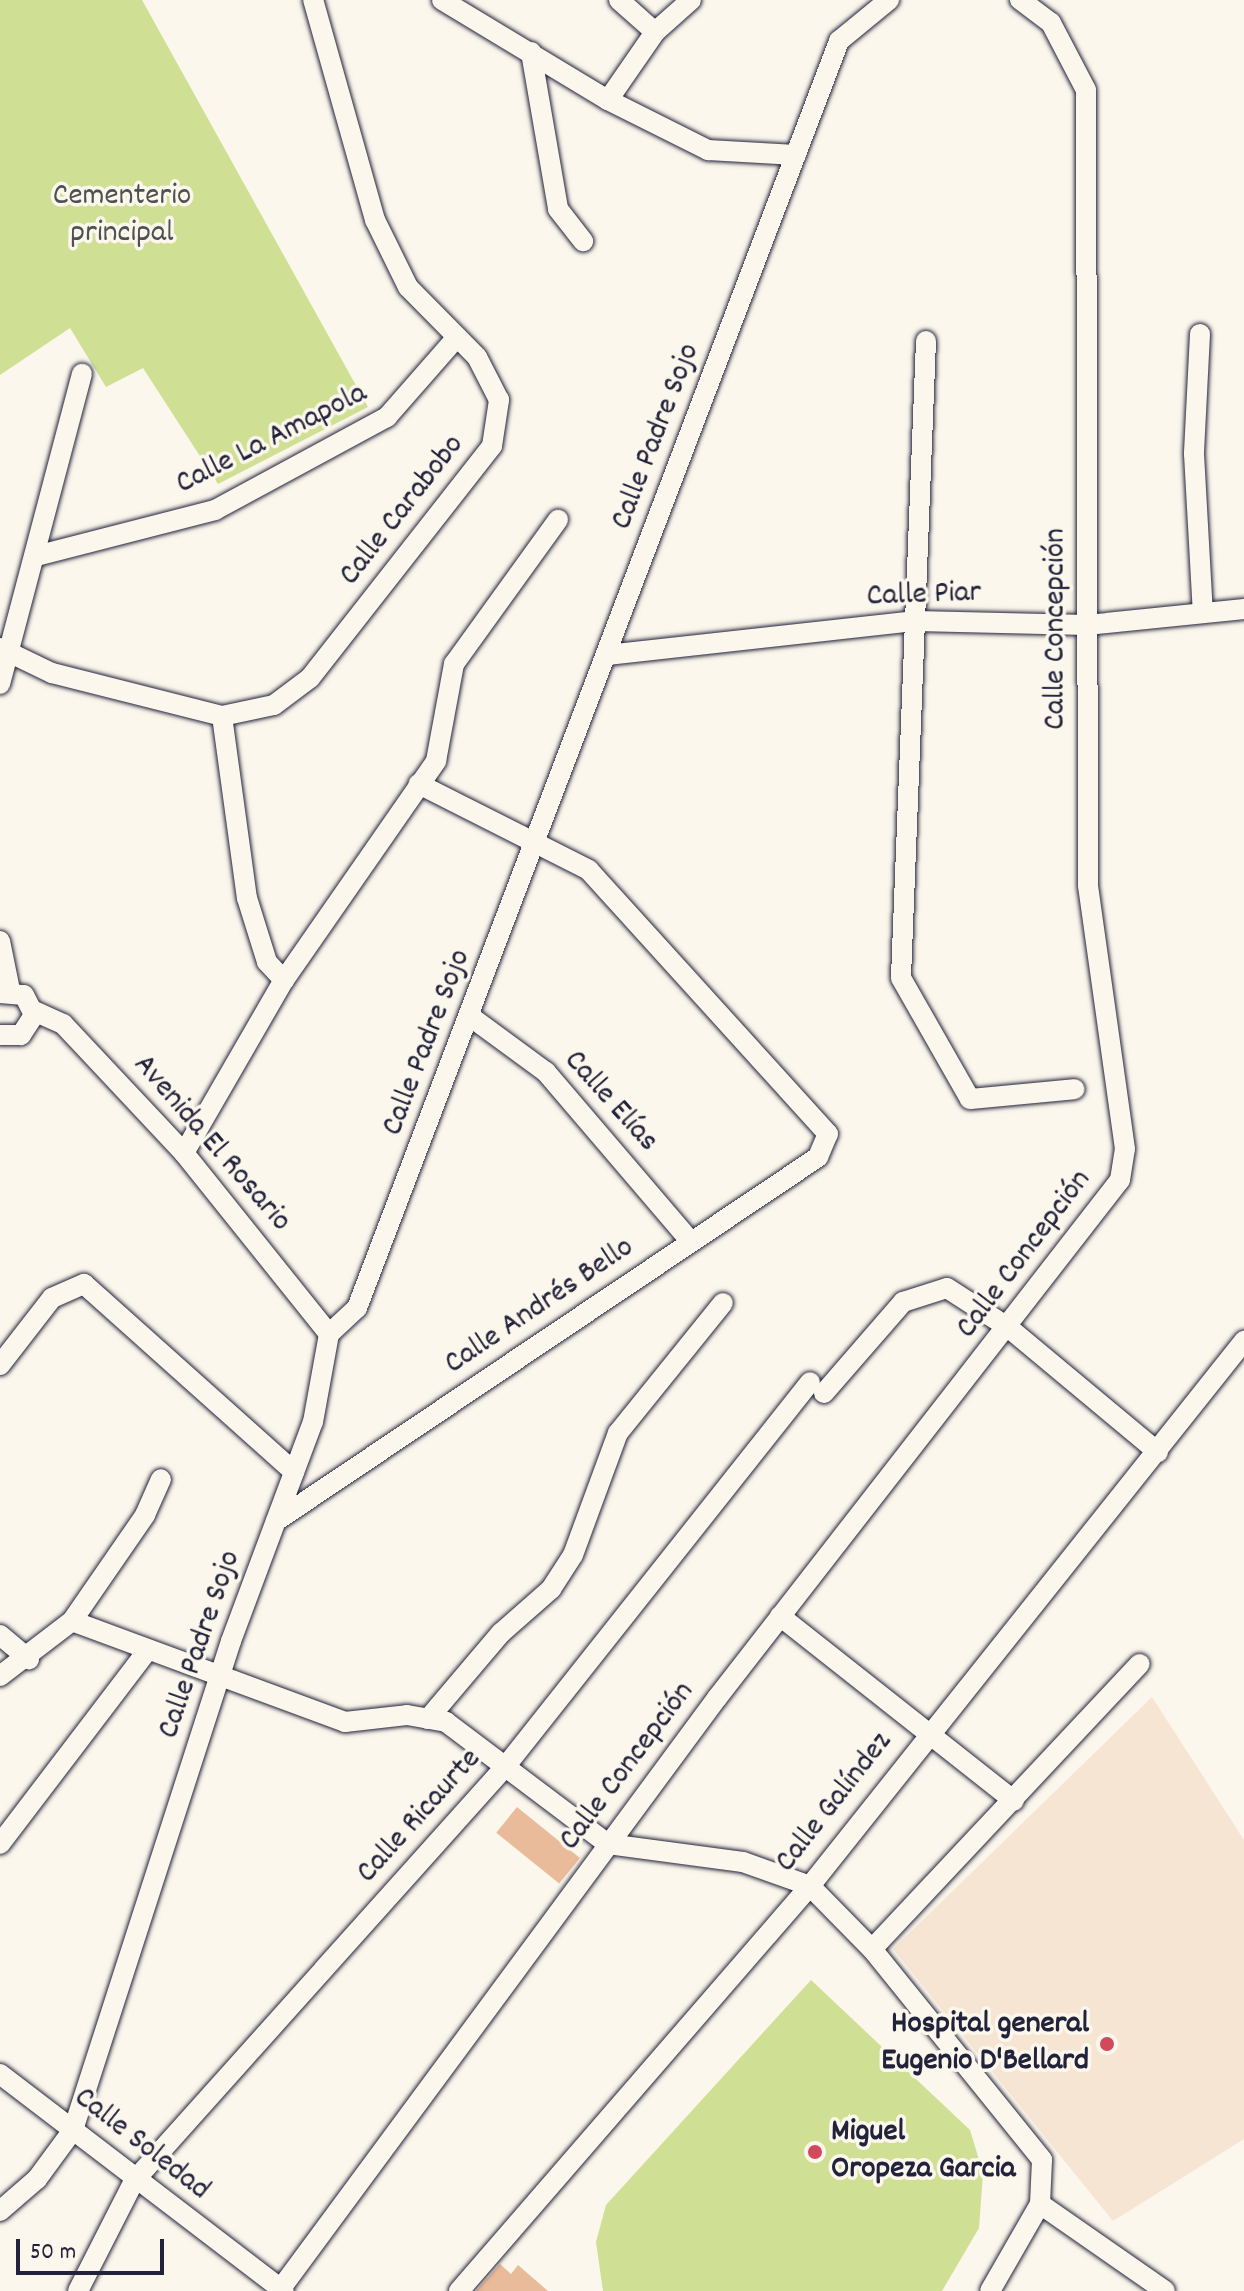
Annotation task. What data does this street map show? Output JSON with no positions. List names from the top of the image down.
{
  "streets": {
    "street": [
      "Calle Padre Sojo",
      "Calle La Amapola",
      "Calle Carabobo",
      "Calle Piar",
      "Calle Concepción",
      "Calle Elías",
      "Avenida El Rosario",
      "Calle Andrés Bello",
      "Calle Galíndez",
      "Calle Ricaurte",
      "Calle Soledad"
    ]
  },
  "crossings": [
    ["Calle Padre Sojo", "Calle Piar"],
    ["Calle Padre Sojo", "Calle Elías"],
    ["Calle Padre Sojo", "Avenida El Rosario"],
    ["Calle Padre Sojo", "Calle Andrés Bello"],
    ["Calle Padre Sojo", "Calle Soledad"],
    ["Calle La Amapola", "Calle Carabobo"],
    ["Calle Piar", "Calle Concepción"],
    ["Calle Concepción", "Calle Ricaurte"],
    ["Calle Concepción", "Calle Soledad"],
    ["Calle Elías", "Calle Andrés Bello"],
    ["Calle Galíndez", "Calle Ricaurte"],
    ["Calle Ricaurte", "Calle Soledad"]
  ],
  "parks": ["Cementerio principal"],
  "places": ["Hospital general Eugenio D'Bellard", "Miguel Oropeza Garcia"],
  "scale_bar": "50 m"
}
